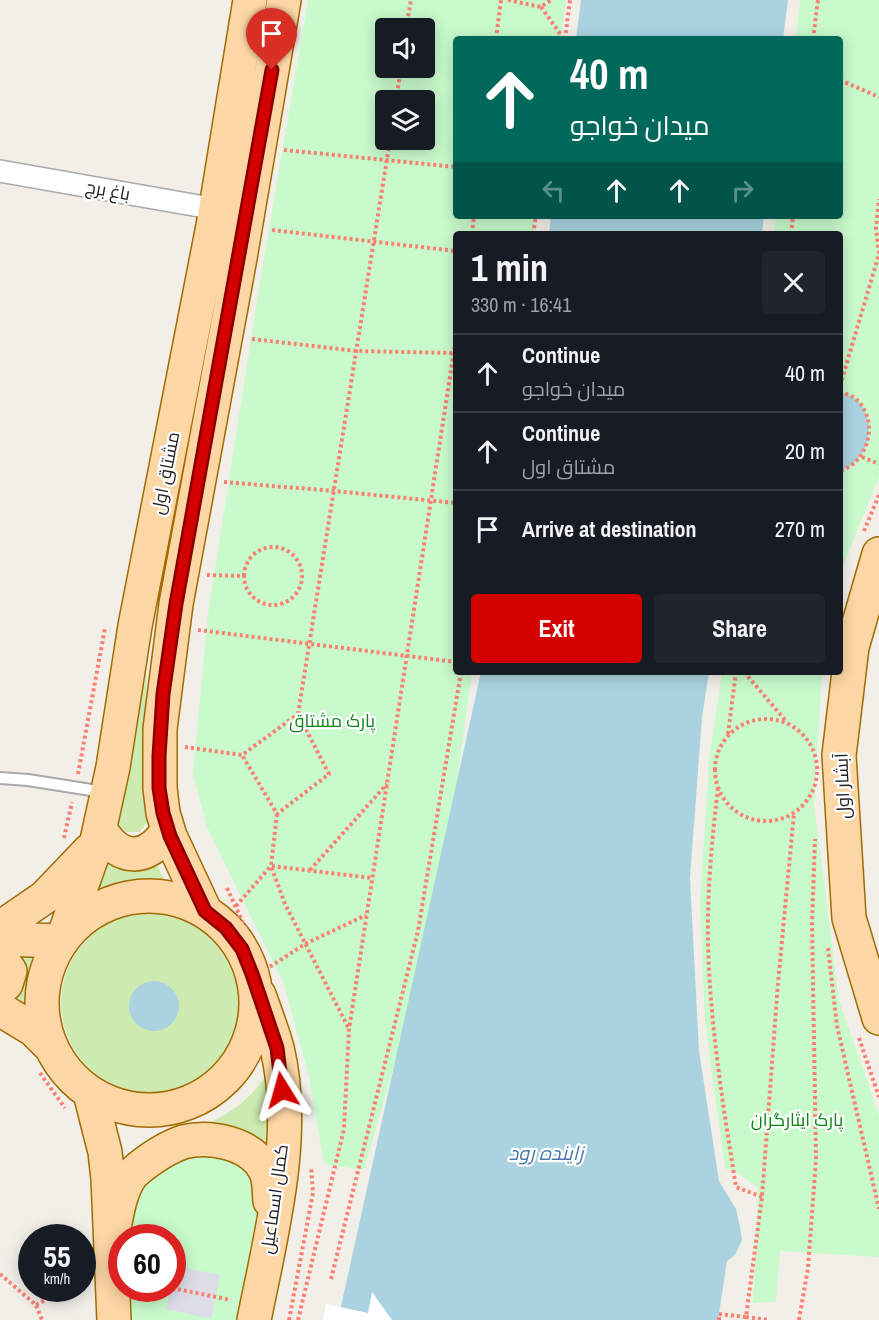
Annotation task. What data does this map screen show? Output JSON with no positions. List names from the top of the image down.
{
  "streets": {
    "main road": ["مشتاق اول", "آبشار اول", "کمال اسماعیل"],
    "street": ["باغ برج"]
  },
  "crossings": [
    ["باغ برج", "مشتاق اول"]
  ],
  "water": ["زاینده رود"],
  "parks": ["پارک مشتاق", "پارک ایثارگران"],
  "page": {
    "turn": ["40 m", "میدان خواجو"],
    "heading": ["1 min", "330 m · 16:41"],
    "list": [
      {
        "name": "Continue",
        "note": "میدان خواجو",
        "value": "40 m"
      },
      {
        "name": "Continue",
        "note": "مشتاق اول",
        "value": "20 m"
      },
      {
        "name": "Arrive at destination",
        "value": "270 m"
      }
    ],
    "buttons": ["Exit", "Share"],
    "speed": "55 km/h",
    "limit": "60"
  }
}
